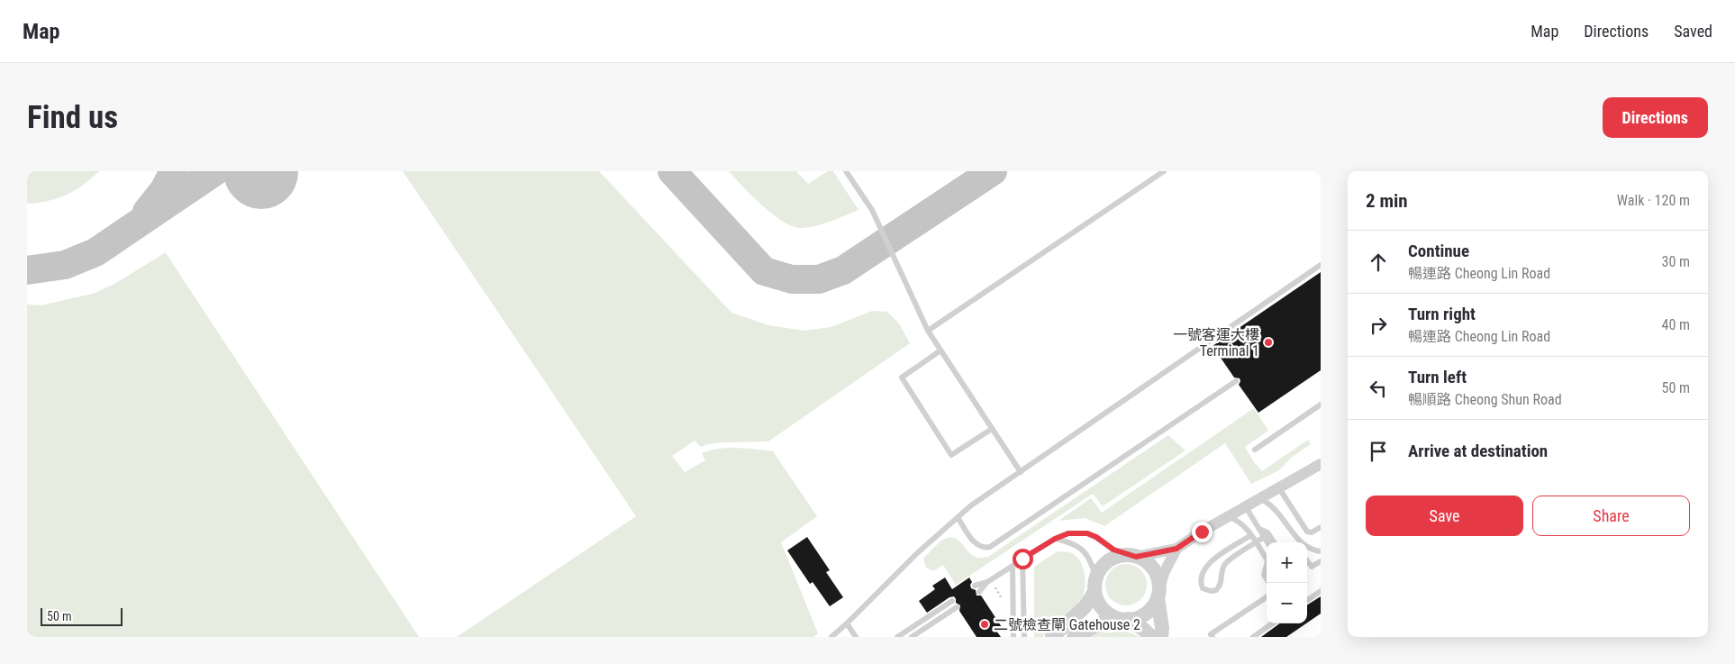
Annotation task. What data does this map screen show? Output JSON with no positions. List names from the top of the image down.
{
  "places": ["一號客運大樓 Terminal 1", "二號檢查閘 Gatehouse 2"],
  "scale_bar": "50 m",
  "page": {
    "header": "Map",
    "nav": ["Map", "Directions", "Saved"],
    "buttons": [
      "Directions",
      ["Save", "Share"]
    ],
    "title": "Find us",
    "heading": ["2 min", "Walk · 120 m"],
    "list": [
      ["Continue", "暢連路 Cheong Lin Road", "30 m"],
      ["Turn right", "暢連路 Cheong Lin Road", "40 m"],
      ["Turn left", "暢順路 Cheong Shun Road", "50 m"],
      "Arrive at destination"
    ],
    "map_buttons": ["+", "−"],
    "scale": "50 m"
  }
}
